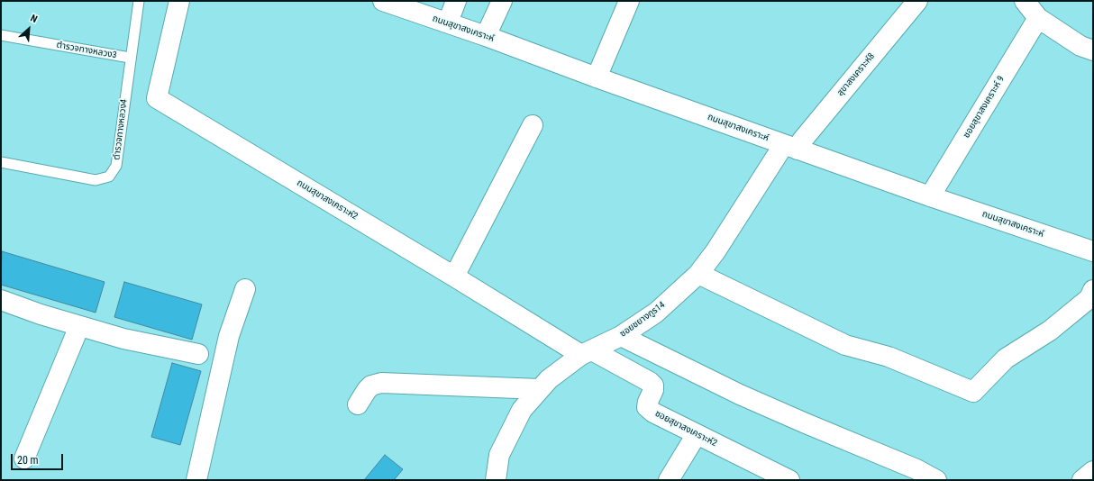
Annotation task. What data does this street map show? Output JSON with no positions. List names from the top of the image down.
{
  "streets": {
    "street": [
      "ถนนสุขาสงเคราะห์",
      "สุขาสงเคราะห์8",
      "ซอยสุขาสงเคราะห์ 9",
      "ถนนสุขาสงเคราะห์2",
      "ซอยชยางกูร14",
      "ซอยสุขาสงเคราะห์2"
    ],
    "lane": ["ตำรวจทางหลวง3", "ตำรวจทางหลวง4"]
  },
  "crossings": [
    ["ถนนสุขาสงเคราะห์", "สุขาสงเคราะห์8"],
    ["ถนนสุขาสงเคราะห์", "ซอยสุขาสงเคราะห์ 9"],
    ["ถนนสุขาสงเคราะห์", "ซอยชยางกูร14"],
    ["ตำรวจทางหลวง3", "ตำรวจทางหลวง4"],
    ["สุขาสงเคราะห์8", "ซอยชยางกูร14"],
    ["ถนนสุขาสงเคราะห์2", "ซอยชยางกูร14"],
    ["ถนนสุขาสงเคราะห์2", "ซอยสุขาสงเคราะห์2"],
    ["ซอยชยางกูร14", "ซอยสุขาสงเคราะห์2"]
  ],
  "scale_bar": "20 m",
  "north": "top right"
}
